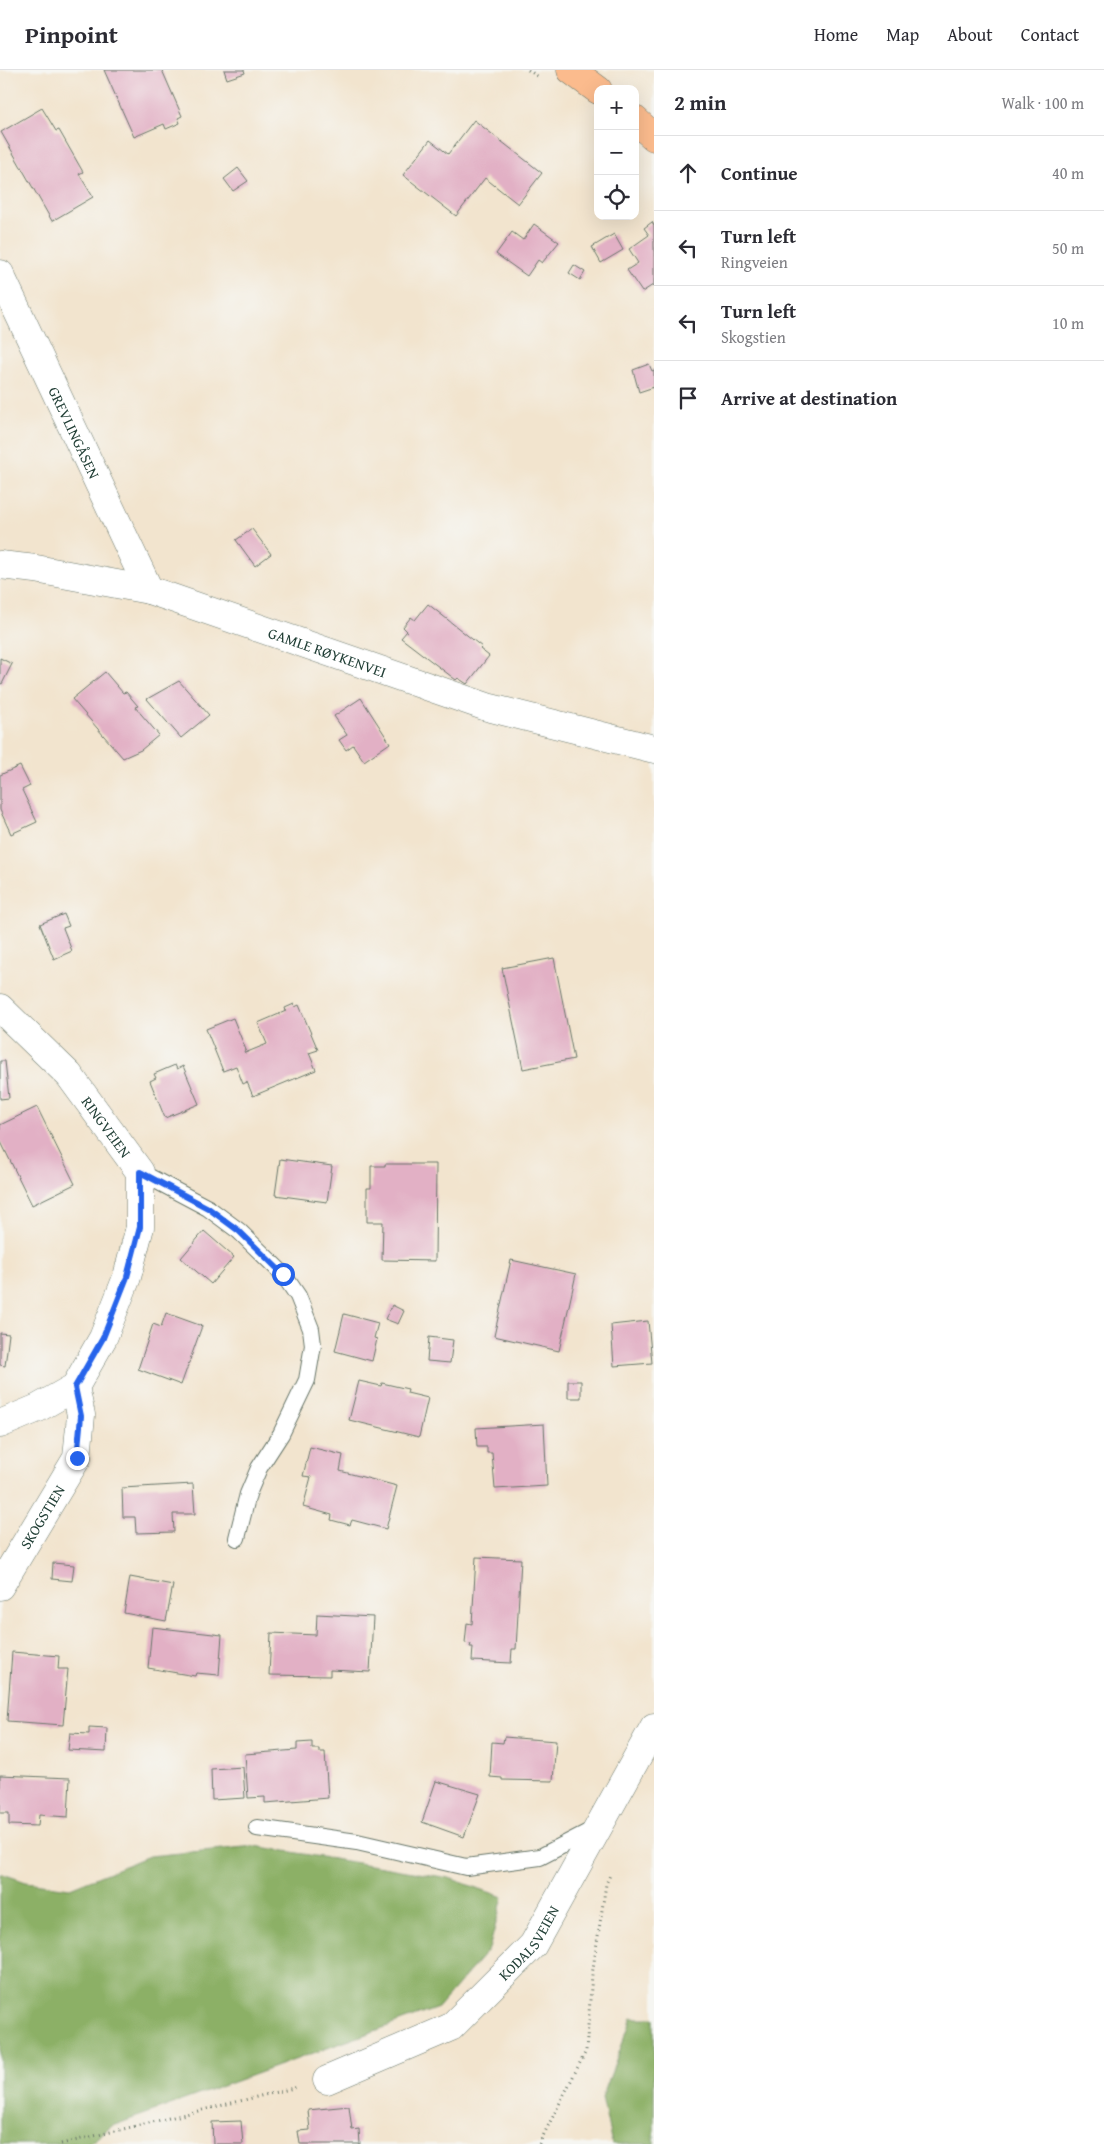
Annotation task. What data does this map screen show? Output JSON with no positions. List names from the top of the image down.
{
  "streets": {
    "street": [
      "GREVLINGÅSEN",
      "GAMLE RØYKENVEI",
      "RINGVEIEN",
      "SKOGSTIEN",
      "KODALSVEIEN"
    ]
  },
  "crossings": [
    ["GREVLINGÅSEN", "GAMLE RØYKENVEI"],
    ["RINGVEIEN", "SKOGSTIEN"]
  ],
  "page": {
    "header": "Pinpoint",
    "nav": [
      "Home",
      "Map",
      "About",
      "Contact"
    ],
    "heading": ["2 min", "Walk · 100 m"],
    "map_buttons": ["+", "−"],
    "list": [
      ["Continue", "40 m"],
      ["Turn left", "Ringveien", "50 m"],
      ["Turn left", "Skogstien", "10 m"],
      "Arrive at destination"
    ]
  }
}
